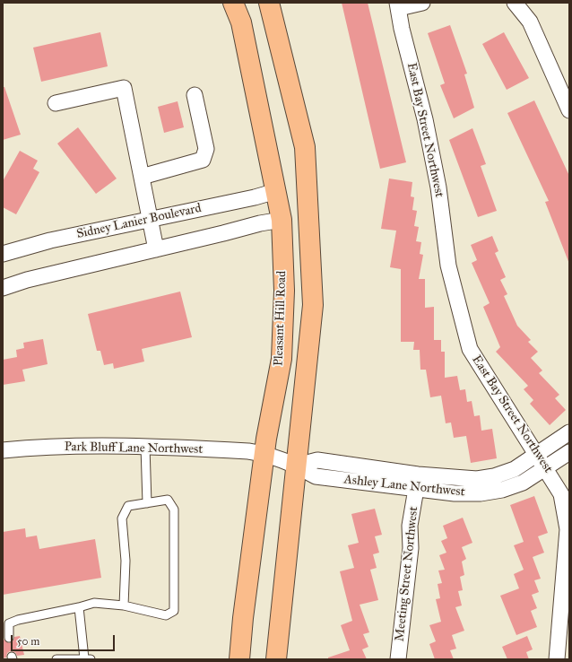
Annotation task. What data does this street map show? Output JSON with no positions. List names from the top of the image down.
{
  "streets": {
    "highway": ["Pleasant Hill Road"],
    "street": [
      "East Bay Street Northwest",
      "Sidney Lanier Boulevard",
      "Park Bluff Lane Northwest",
      "Ashley Lane Northwest",
      "Meeting Street Northwest"
    ]
  },
  "crossings": [
    ["East Bay Street Northwest", "Ashley Lane Northwest"],
    ["Sidney Lanier Boulevard", "Pleasant Hill Road"],
    ["Pleasant Hill Road", "Park Bluff Lane Northwest"],
    ["Pleasant Hill Road", "Ashley Lane Northwest"],
    ["Park Bluff Lane Northwest", "Ashley Lane Northwest"],
    ["Ashley Lane Northwest", "Meeting Street Northwest"]
  ],
  "scale_bar": "50 m"
}
